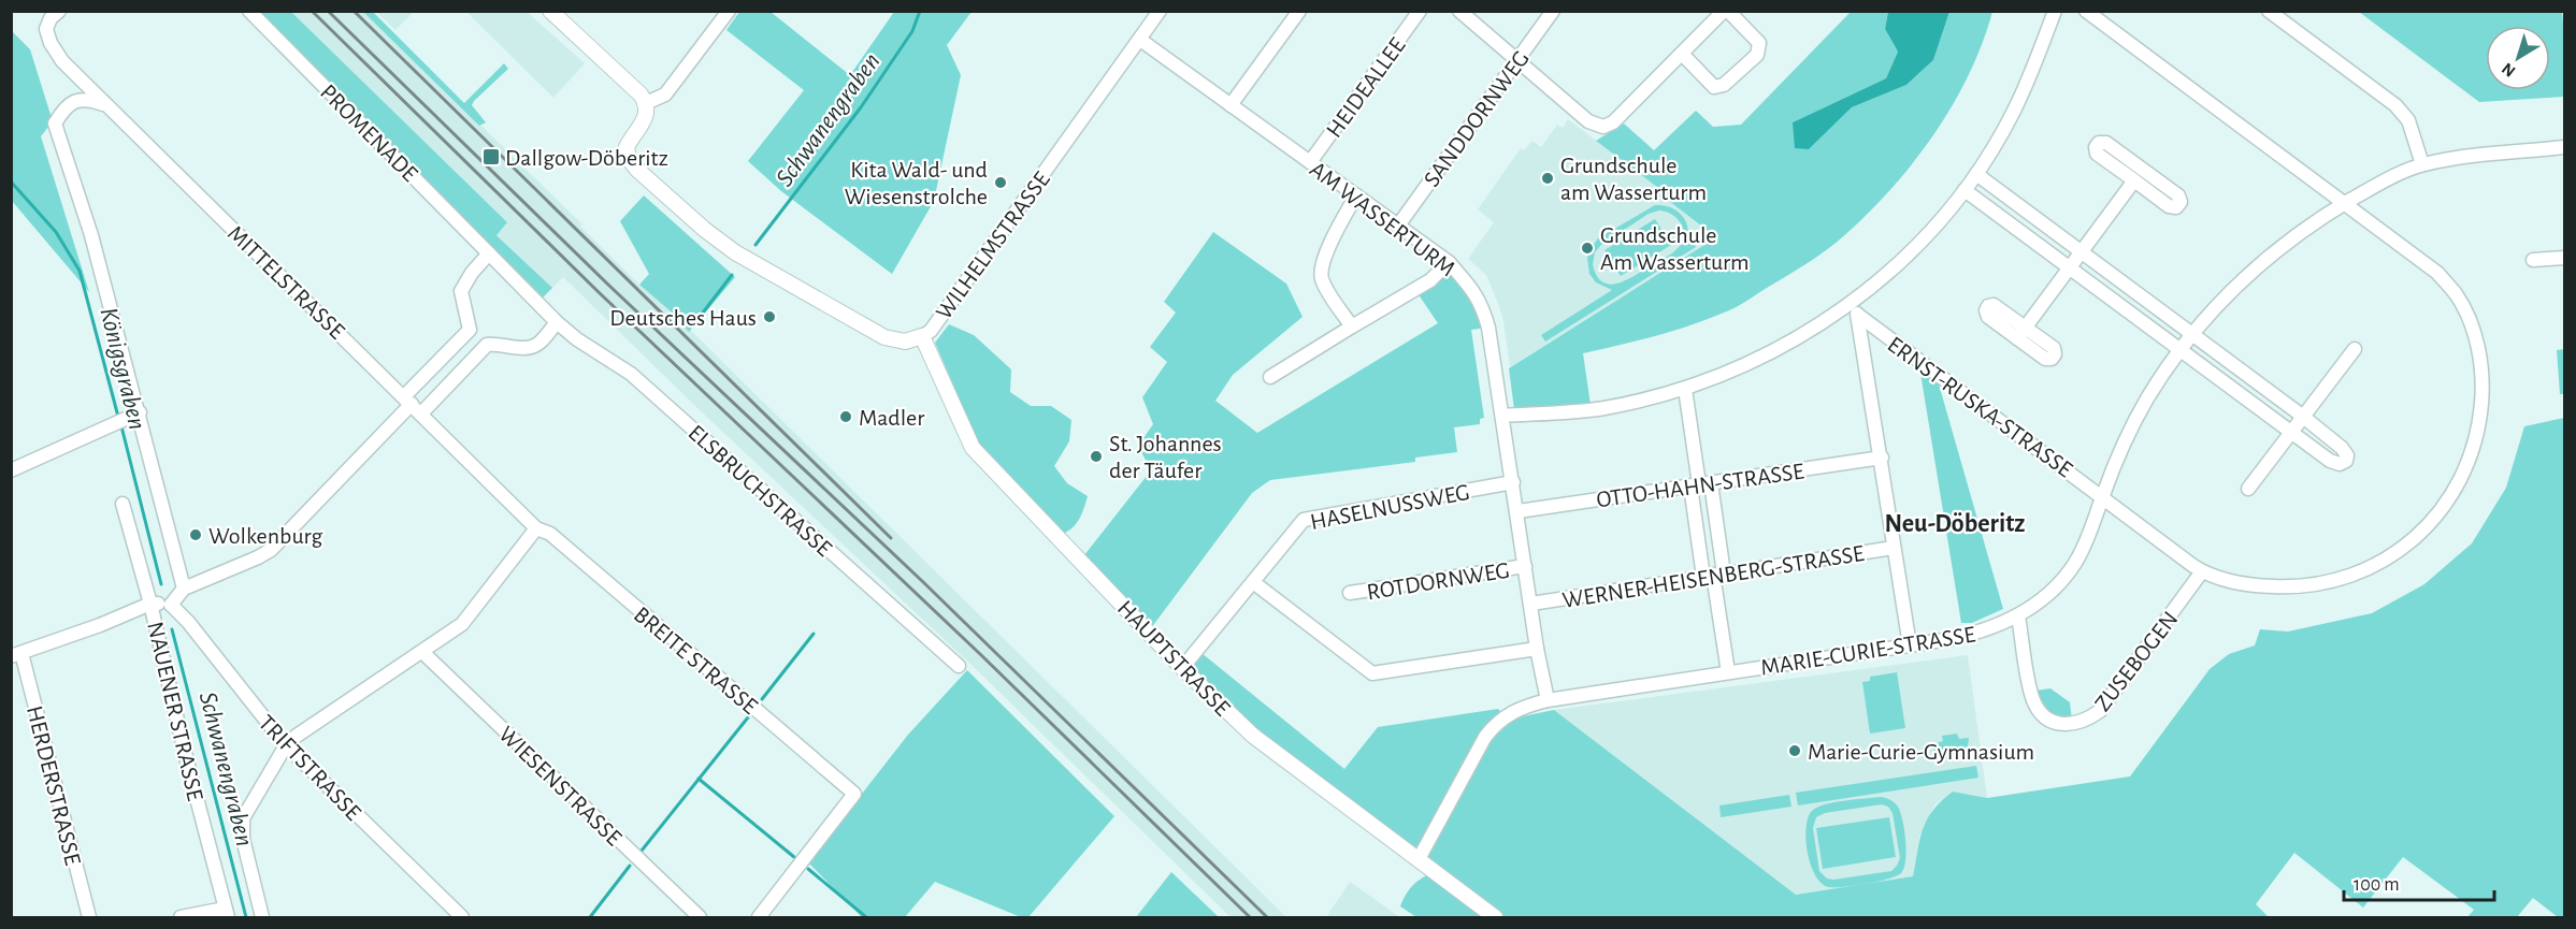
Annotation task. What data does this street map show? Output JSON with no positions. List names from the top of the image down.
{
  "streets": {
    "street": [
      "HEIDEALLEE",
      "SANDDORNWEG",
      "PROMENADE",
      "AM WASSERTURM",
      "WILHELMSTRASSE",
      "MITTELSTRASSE",
      "ERNST-RUSKA-STRASSE",
      "OTTO-HAHN-STRASSE",
      "ELSBRUCHSTRASSE",
      "HASELNUSSWEG",
      "WERNER-HEISENBERG-STRASSE",
      "ROTDORNWEG",
      "MARIE-CURIE-STRASSE",
      "HAUPTSTRASSE",
      "BREITE STRASSE",
      "ZUSEBOGEN",
      "NAUENER STRASSE",
      "TRIFTSTRASSE",
      "HERDERSTRASSE",
      "WIESENSTRASSE"
    ]
  },
  "crossings": [
    ["HEIDEALLEE", "AM WASSERTURM"],
    ["SANDDORNWEG", "AM WASSERTURM"],
    ["PROMENADE", "ELSBRUCHSTRASSE"],
    ["AM WASSERTURM", "WILHELMSTRASSE"],
    ["AM WASSERTURM", "OTTO-HAHN-STRASSE"],
    ["AM WASSERTURM", "HASELNUSSWEG"],
    ["AM WASSERTURM", "WERNER-HEISENBERG-STRASSE"],
    ["AM WASSERTURM", "ROTDORNWEG"],
    ["AM WASSERTURM", "MARIE-CURIE-STRASSE"],
    ["WILHELMSTRASSE", "HAUPTSTRASSE"],
    ["MITTELSTRASSE", "BREITE STRASSE"],
    ["MITTELSTRASSE", "NAUENER STRASSE"],
    ["ERNST-RUSKA-STRASSE", "MARIE-CURIE-STRASSE"],
    ["ERNST-RUSKA-STRASSE", "ZUSEBOGEN"],
    ["HASELNUSSWEG", "HAUPTSTRASSE"],
    ["MARIE-CURIE-STRASSE", "HAUPTSTRASSE"],
    ["MARIE-CURIE-STRASSE", "ZUSEBOGEN"]
  ],
  "districts": ["Neu-Döberitz"],
  "water": ["Schwanengraben", "Königsgraben"],
  "places": {
    "transit": ["Dallgow-Döberitz"],
    "other": [
      "Grundschule am Wasserturm",
      "Kita Wald- und Wiesenstrolche",
      "Grundschule Am Wasserturm",
      "Deutsches Haus",
      "Madler",
      "St. Johannes der Täufer",
      "Wolkenburg",
      "Marie-Curie-Gymnasium"
    ]
  },
  "scale_bar": "100 m",
  "north": "bottom left"
}
